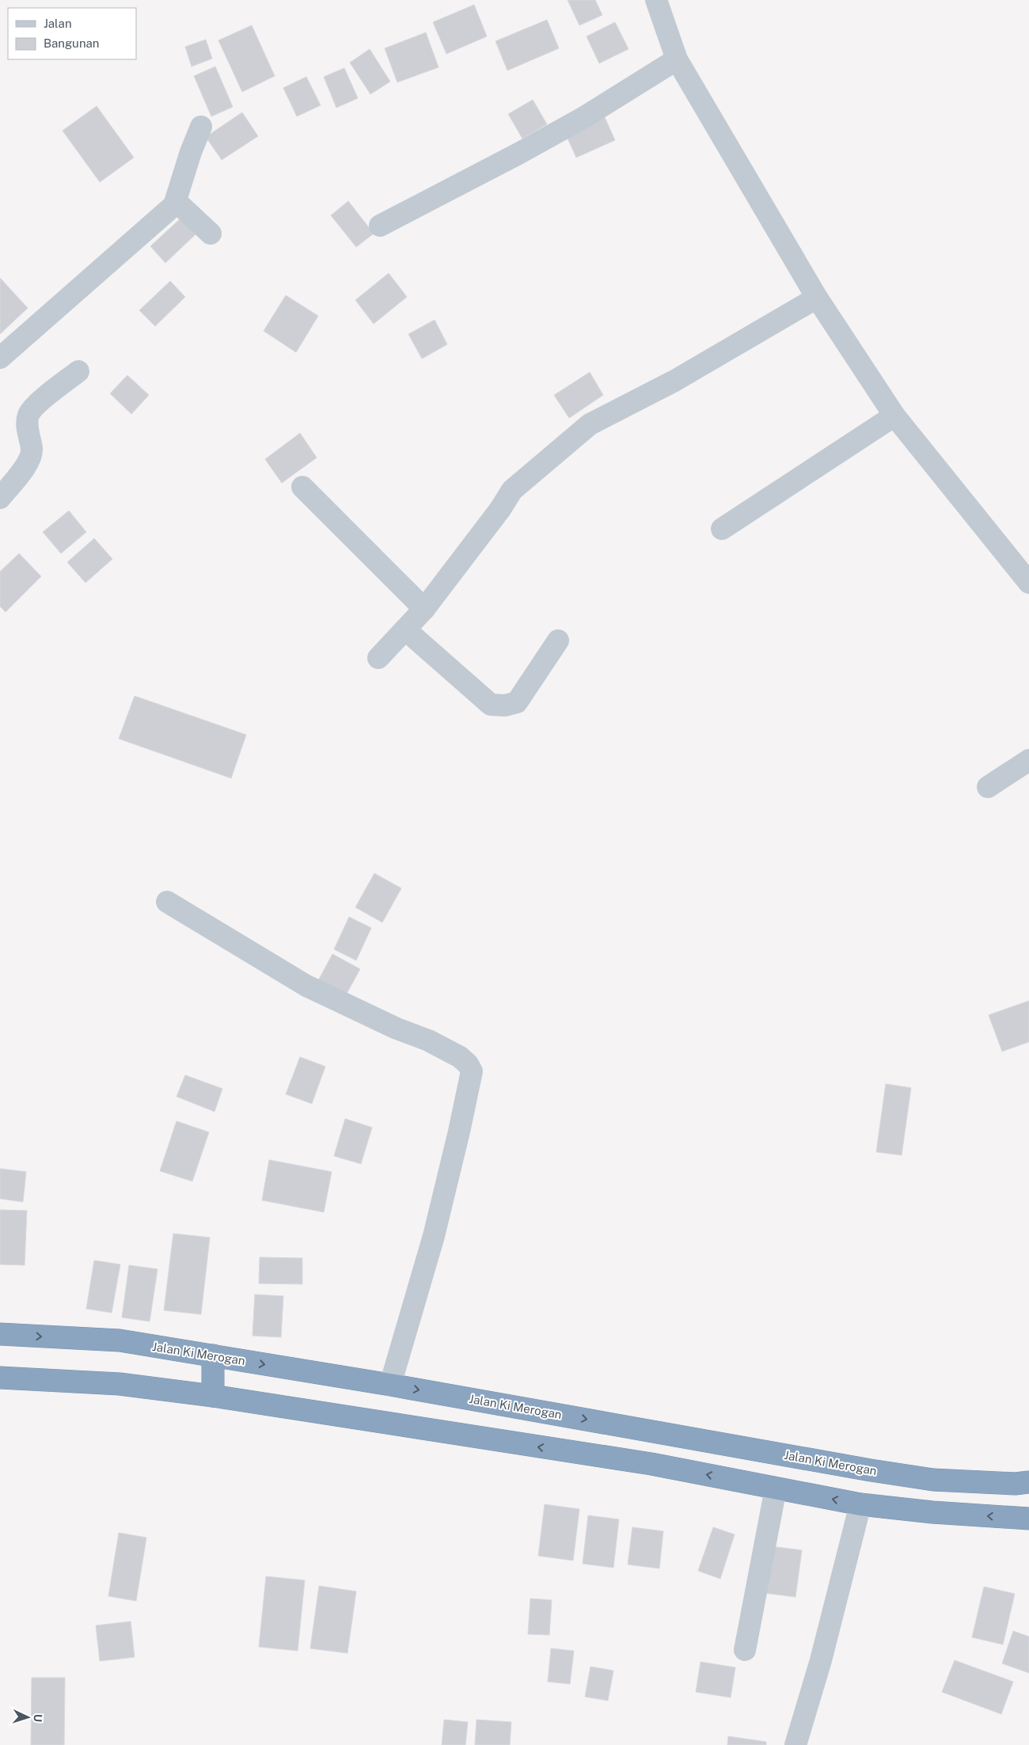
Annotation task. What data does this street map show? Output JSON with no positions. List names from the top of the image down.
{
  "streets": {
    "highway": ["Jalan Ki Merogan"]
  },
  "legend": ["Jalan", "Bangunan"],
  "north": "right"
}
